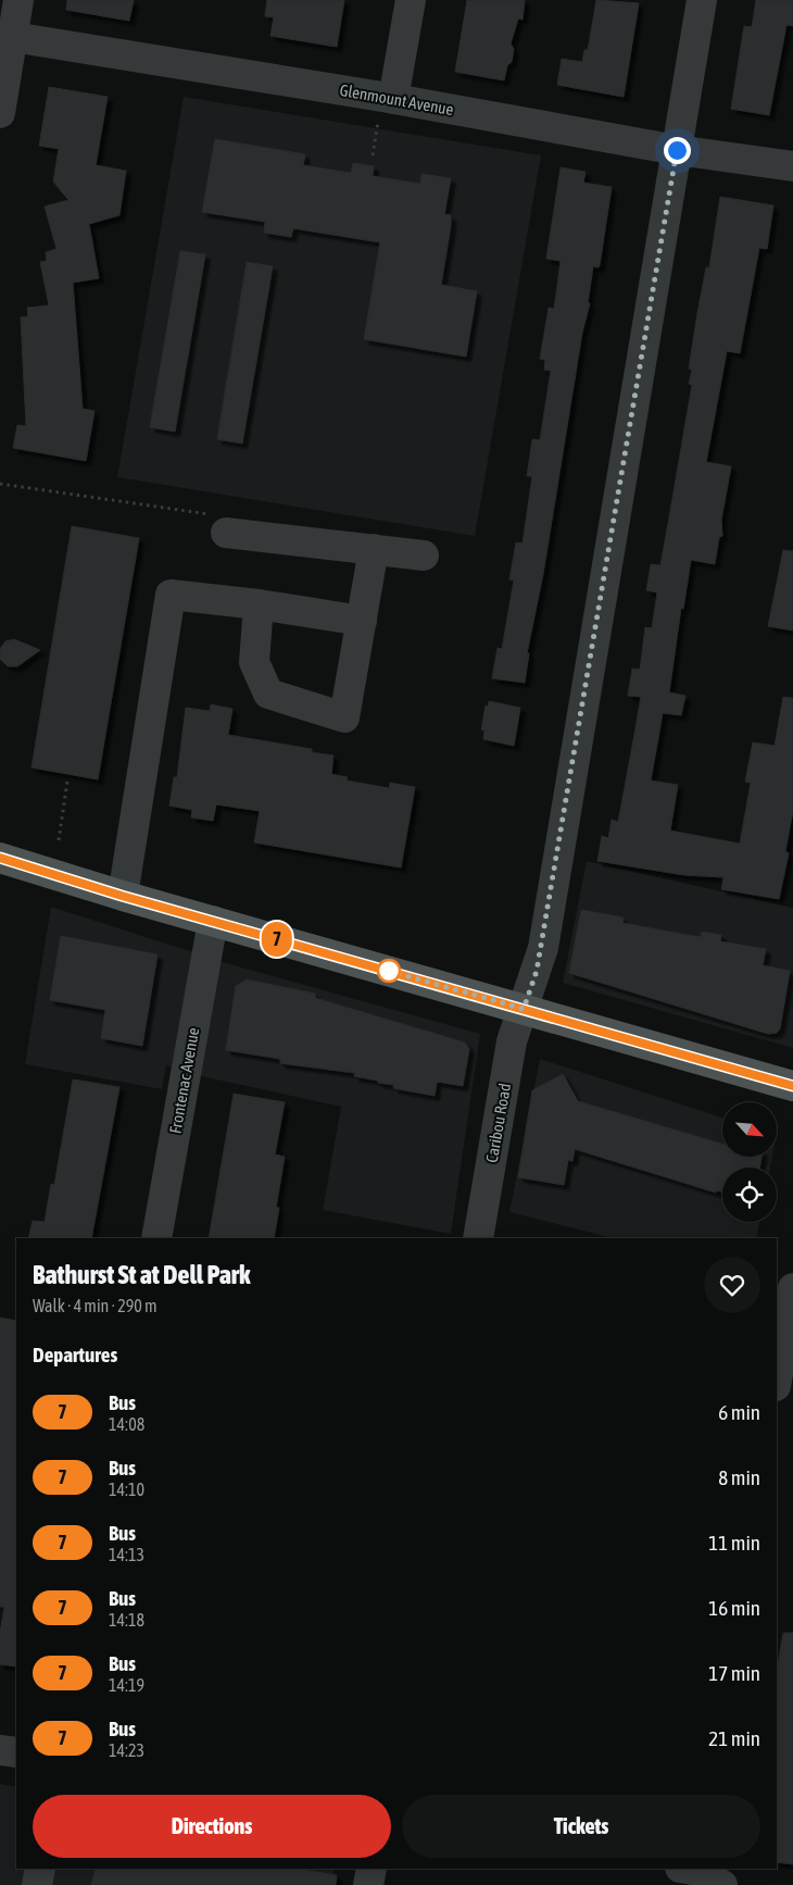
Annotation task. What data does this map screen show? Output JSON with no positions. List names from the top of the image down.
{
  "streets": {
    "street": ["Glenmount Avenue", "Frontenac Avenue", "Caribou Road"]
  },
  "crossings": [
    ["Glenmount Avenue", "Caribou Road"]
  ],
  "lines": ["bus line 7"],
  "north": "bottom right",
  "page": {
    "on_map": "7",
    "heading": [
      ["Bathurst St at Dell Park", "Walk · 4 min · 290 m"],
      "Departures"
    ],
    "list": [
      {
        "mark": "7",
        "name": "Bus",
        "note": "14:08",
        "value": "6 min"
      },
      {
        "mark": "7",
        "name": "Bus",
        "note": "14:10",
        "value": "8 min"
      },
      {
        "mark": "7",
        "name": "Bus",
        "note": "14:13",
        "value": "11 min"
      },
      {
        "mark": "7",
        "name": "Bus",
        "note": "14:18",
        "value": "16 min"
      },
      {
        "mark": "7",
        "name": "Bus",
        "note": "14:19",
        "value": "17 min"
      },
      {
        "mark": "7",
        "name": "Bus",
        "note": "14:23",
        "value": "21 min"
      }
    ],
    "buttons": ["Directions", "Tickets"]
  }
}
